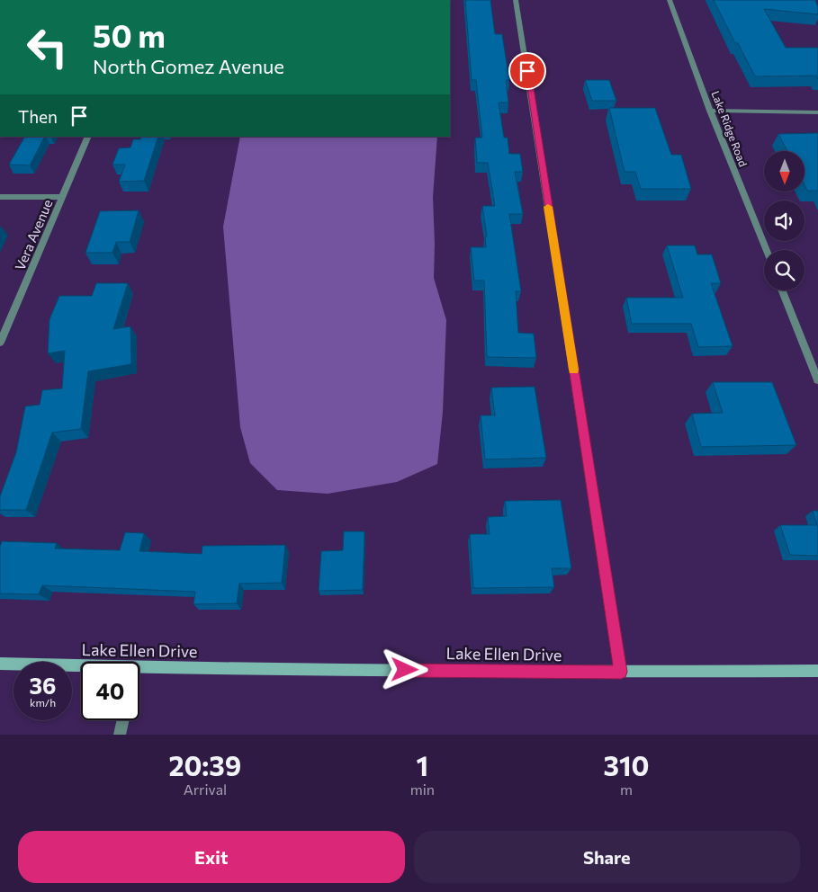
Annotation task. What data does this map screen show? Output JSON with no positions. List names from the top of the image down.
{
  "streets": {
    "street": ["Lake Ridge Road", "Vera Avenue", "Lake Ellen Drive"]
  },
  "north": "bottom",
  "page": {
    "turn": ["50 m", "North Gomez Avenue"],
    "then": "Then",
    "speed": "36 km/h",
    "limit": "40",
    "eta": [
      "20:39",
      "Arrival",
      "1",
      "min",
      "310",
      "m"
    ],
    "buttons": ["Exit", "Share"]
  }
}
